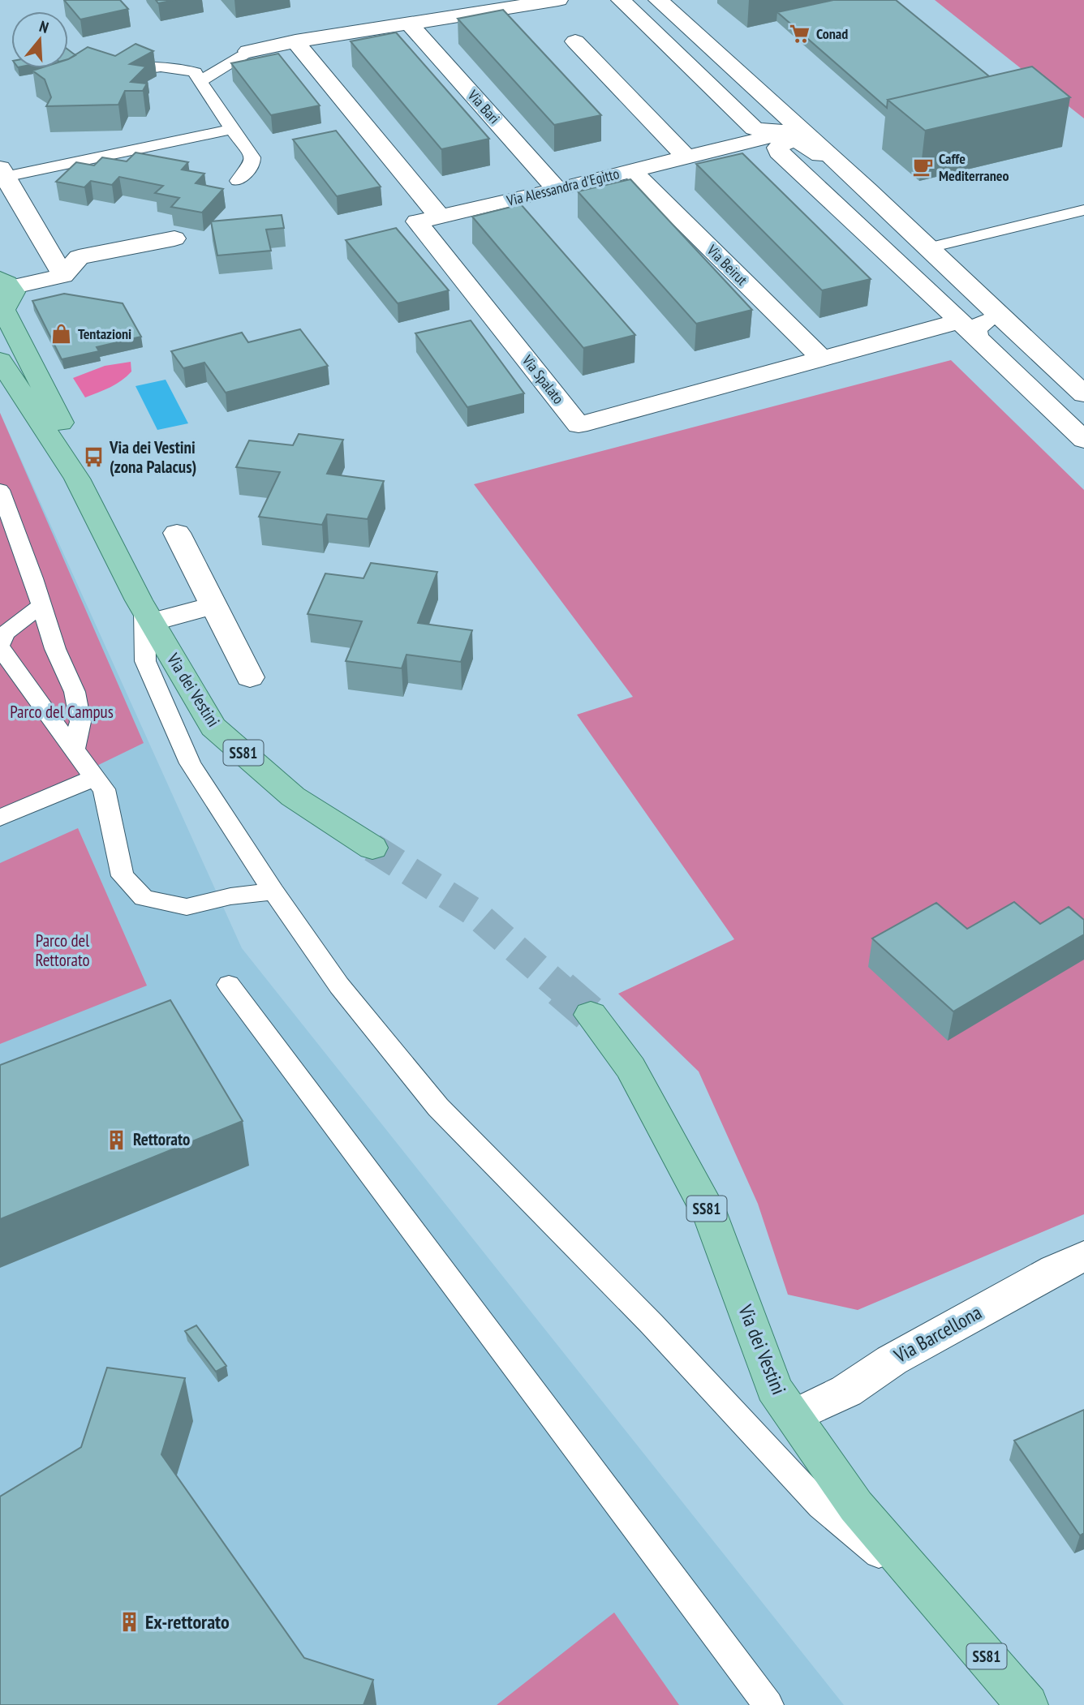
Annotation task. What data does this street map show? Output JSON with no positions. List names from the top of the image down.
{
  "streets": {
    "main road": ["Via dei Vestini", "SS81"],
    "street": [
      "Via Bari",
      "Via Alessandra d'Egitto",
      "Via Beirut",
      "Via Spalato",
      "Via Barcellona"
    ]
  },
  "crossings": [
    ["Via Bari", "Via Alessandra d'Egitto"],
    ["Via Alessandra d'Egitto", "Via Beirut"],
    ["Via Alessandra d'Egitto", "Via Spalato"],
    ["Via Beirut", "Via Spalato"],
    ["Via dei Vestini", "Via Barcellona"]
  ],
  "parks": ["Parco del Campus", "Parco del Rettorato"],
  "places": {
    "supermarket": ["Conad"],
    "cafe": ["Caffe Mediterraneo"],
    "shop": ["Tentazioni"],
    "bus stop": ["Via dei Vestini (zona Palacus)"],
    "building": ["Rettorato", "Ex-rettorato"]
  },
  "north": "top"
}
